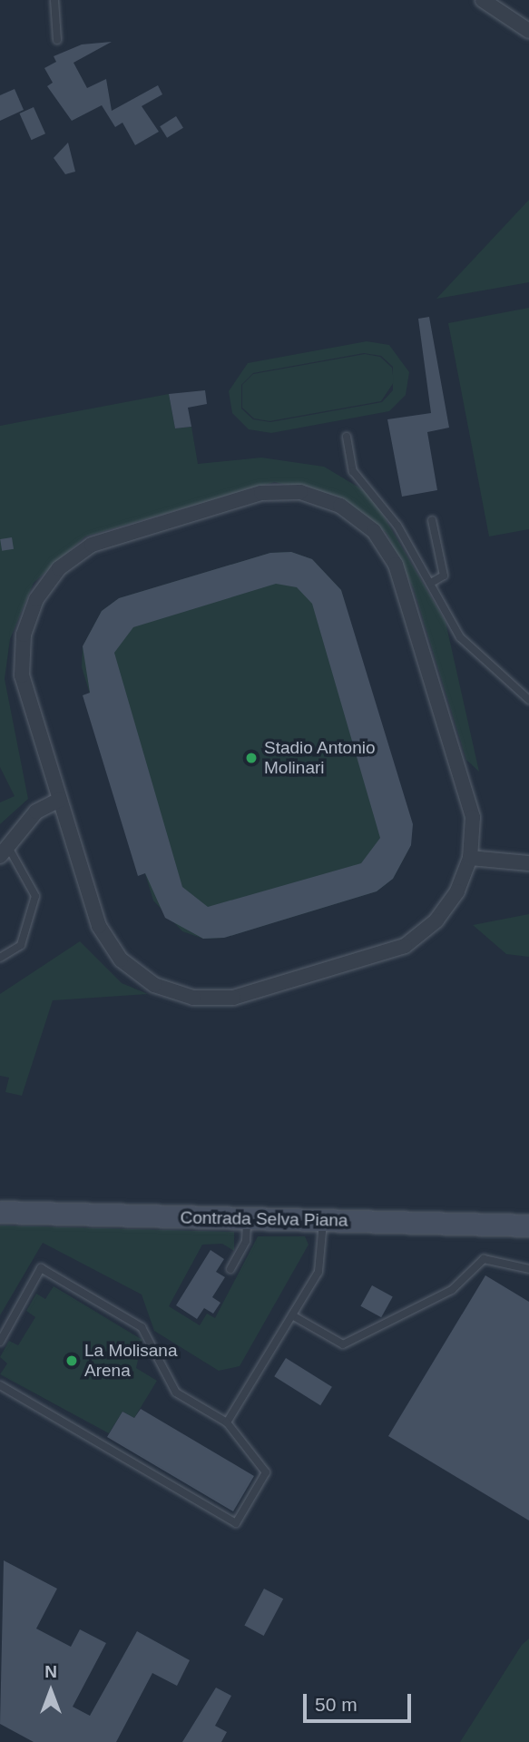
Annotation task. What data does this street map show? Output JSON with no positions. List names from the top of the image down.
{
  "streets": {
    "street": ["Contrada Selva Piana"]
  },
  "places": ["Stadio Antonio Molinari", "La Molisana Arena"],
  "scale_bar": "50 m",
  "north": "top"
}
